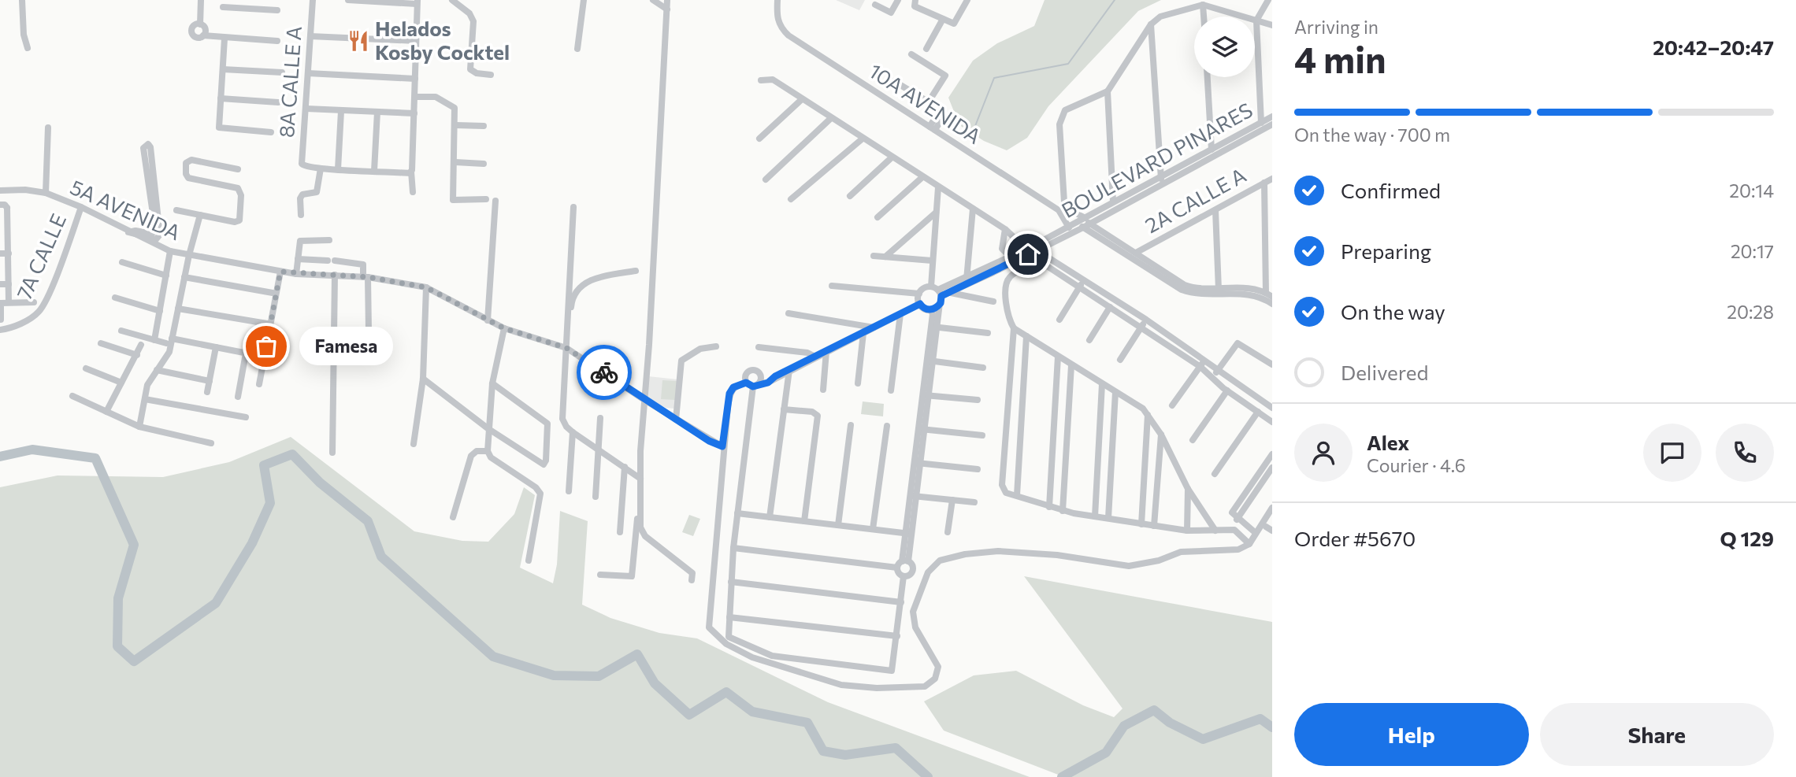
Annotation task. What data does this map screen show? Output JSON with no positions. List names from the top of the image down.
{
  "streets": {
    "street": [
      "8A CALLE A",
      "10A AVENIDA",
      "BOULEVARD PINARES",
      "2A CALLE A",
      "5A AVENIDA",
      "7A CALLE"
    ]
  },
  "crossings": [
    ["10A AVENIDA", "BOULEVARD PINARES"],
    ["5A AVENIDA", "7A CALLE"]
  ],
  "places": {
    "restaurant": ["Helados Kosby Cocktel"],
    "other": ["Famesa"]
  },
  "page": {
    "heading": ["4 min", "Arriving in", "20:42–20:47"],
    "panel": [
      "Alex",
      "Courier · 4.6",
      "Order #5670",
      "Q 129"
    ],
    "bar": "On the way · 700 m",
    "list": [
      ["Confirmed", "20:14"],
      ["Preparing", "20:17"],
      ["On the way", "20:28"],
      "Delivered"
    ],
    "bubble": "Famesa",
    "buttons": ["Help", "Share"]
  }
}
